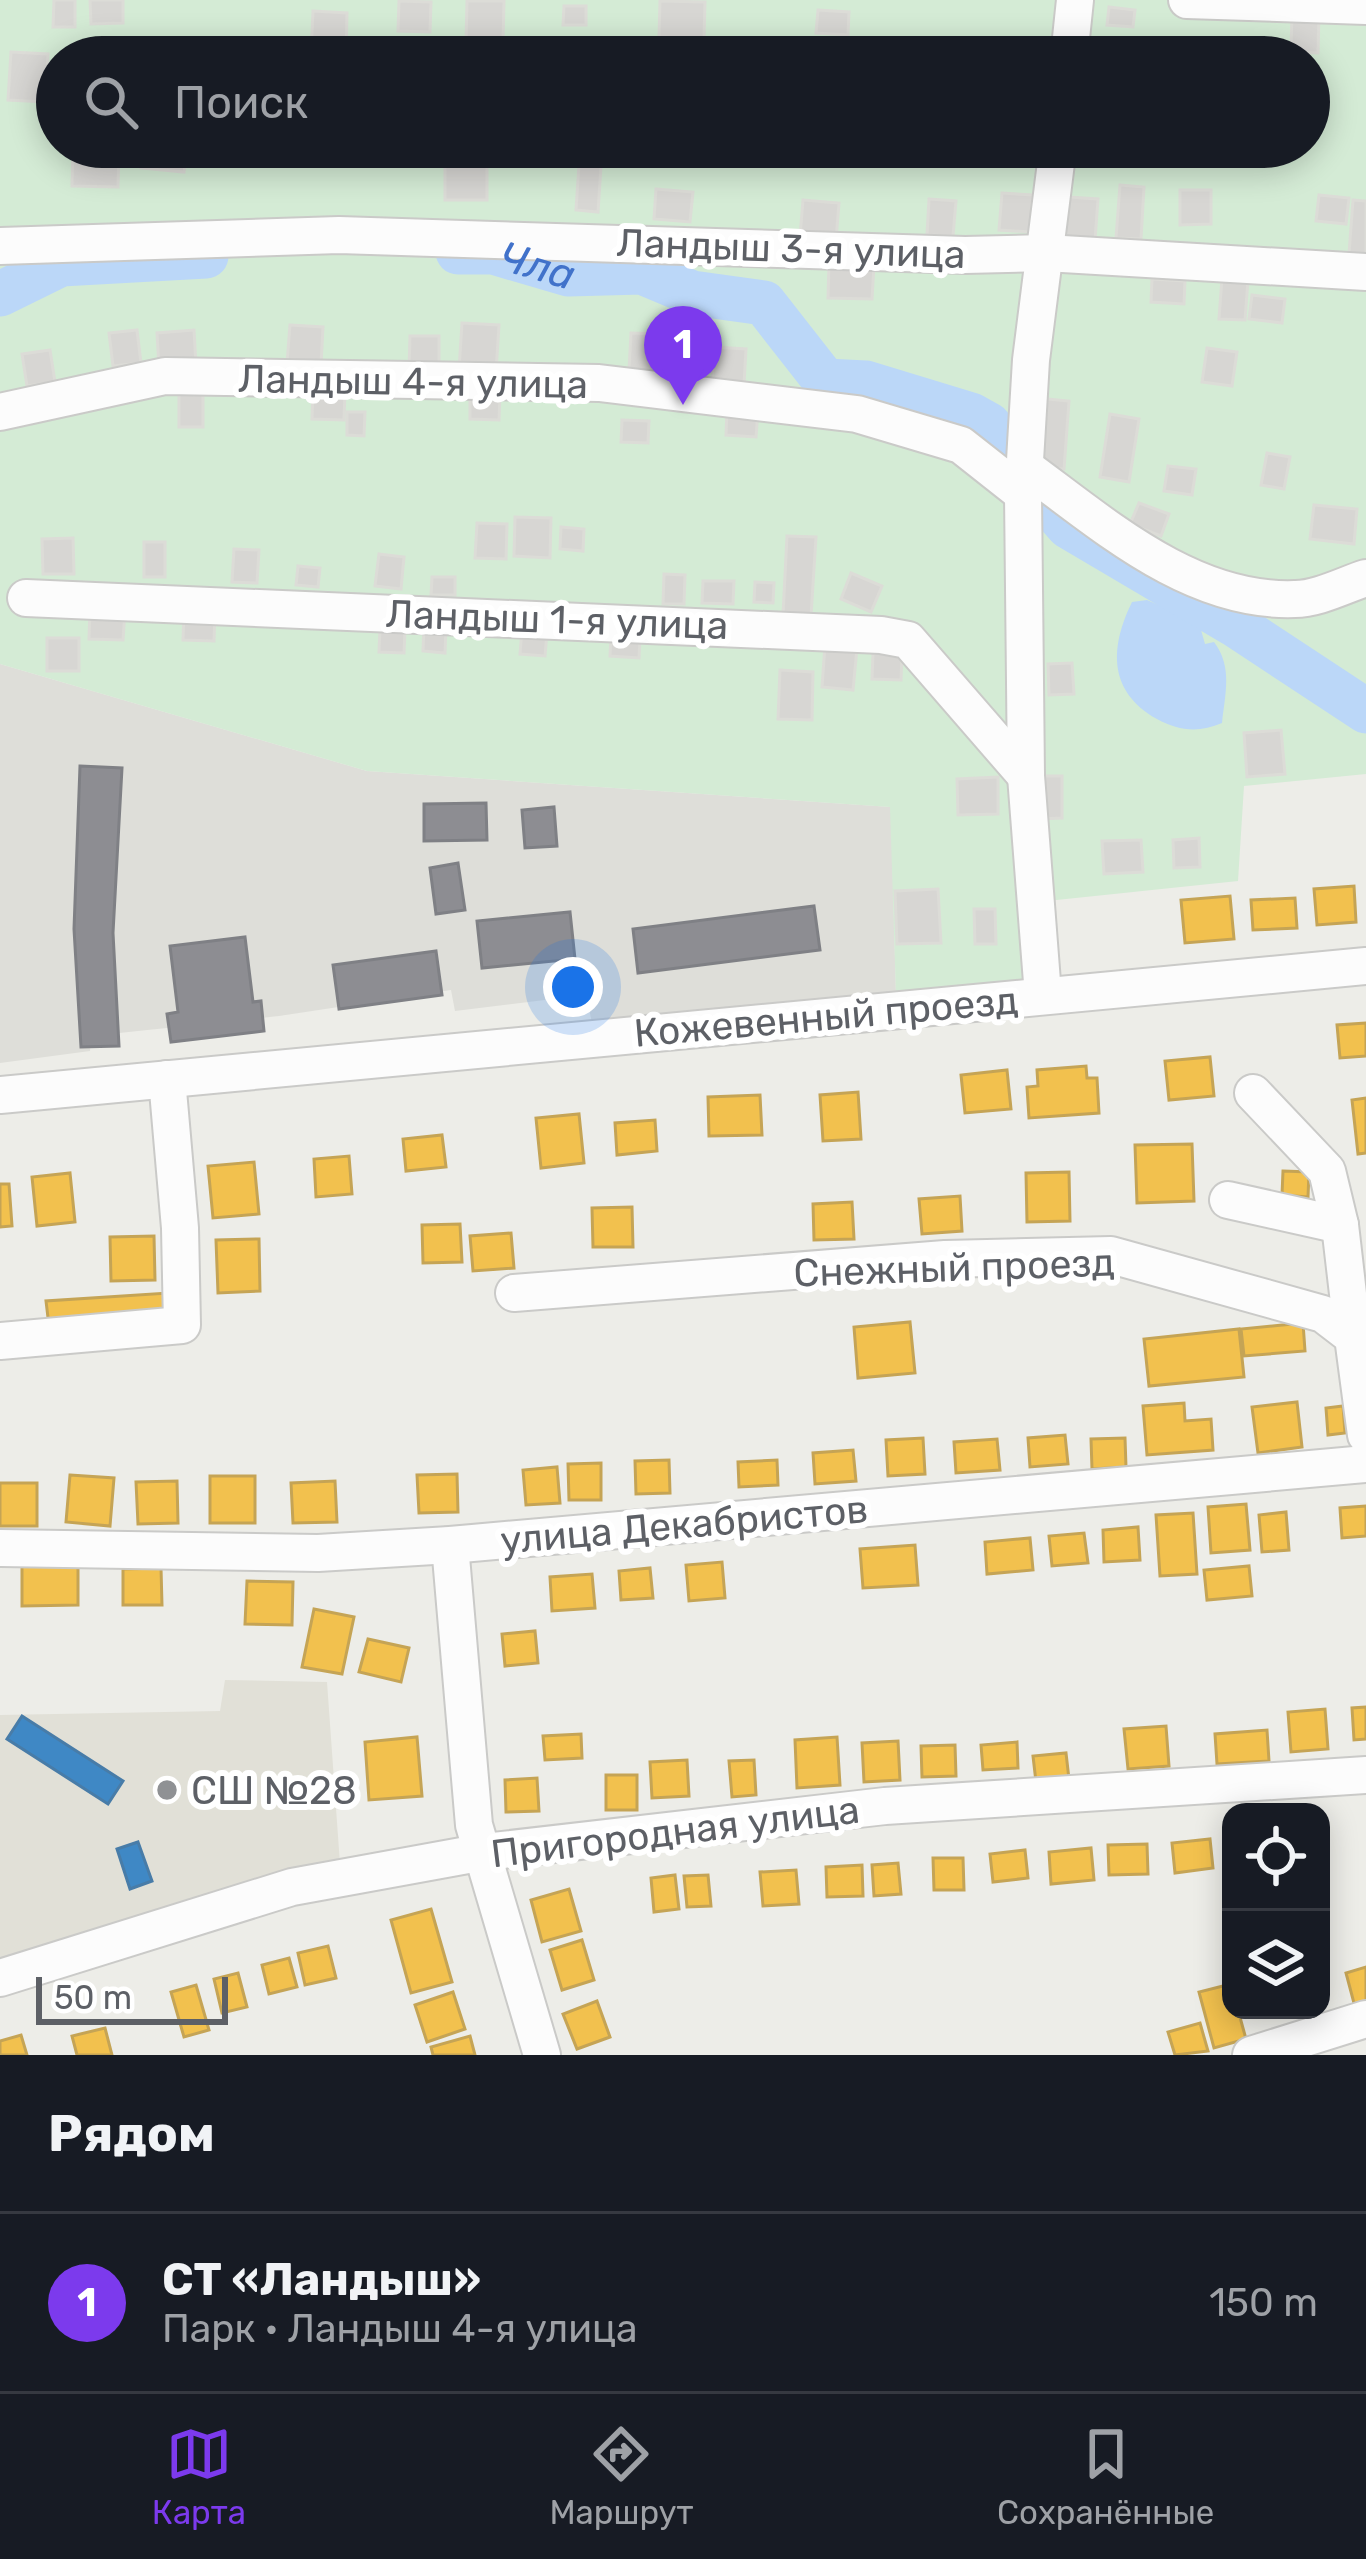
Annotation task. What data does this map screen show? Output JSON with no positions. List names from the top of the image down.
{
  "streets": {
    "street": [
      "Ландыш 3-я улица",
      "Ландыш 4-я улица",
      "Ландыш 1-я улица",
      "Кожевенный проезд",
      "Снежный проезд",
      "улица Декабристов",
      "Пригородная улица"
    ]
  },
  "water": ["Чла"],
  "places": ["СШ №28"],
  "scale_bar": "50 m",
  "page": {
    "search": "Поиск",
    "pins": "1",
    "scale": "50 m",
    "heading": "Рядом",
    "list": [
      {
        "mark": "1",
        "name": "СТ «Ландыш»",
        "note": "Парк · Ландыш 4-я улица",
        "value": "150 m"
      }
    ],
    "nav": ["Карта", "Маршрут", "Сохранённые"]
  }
}
